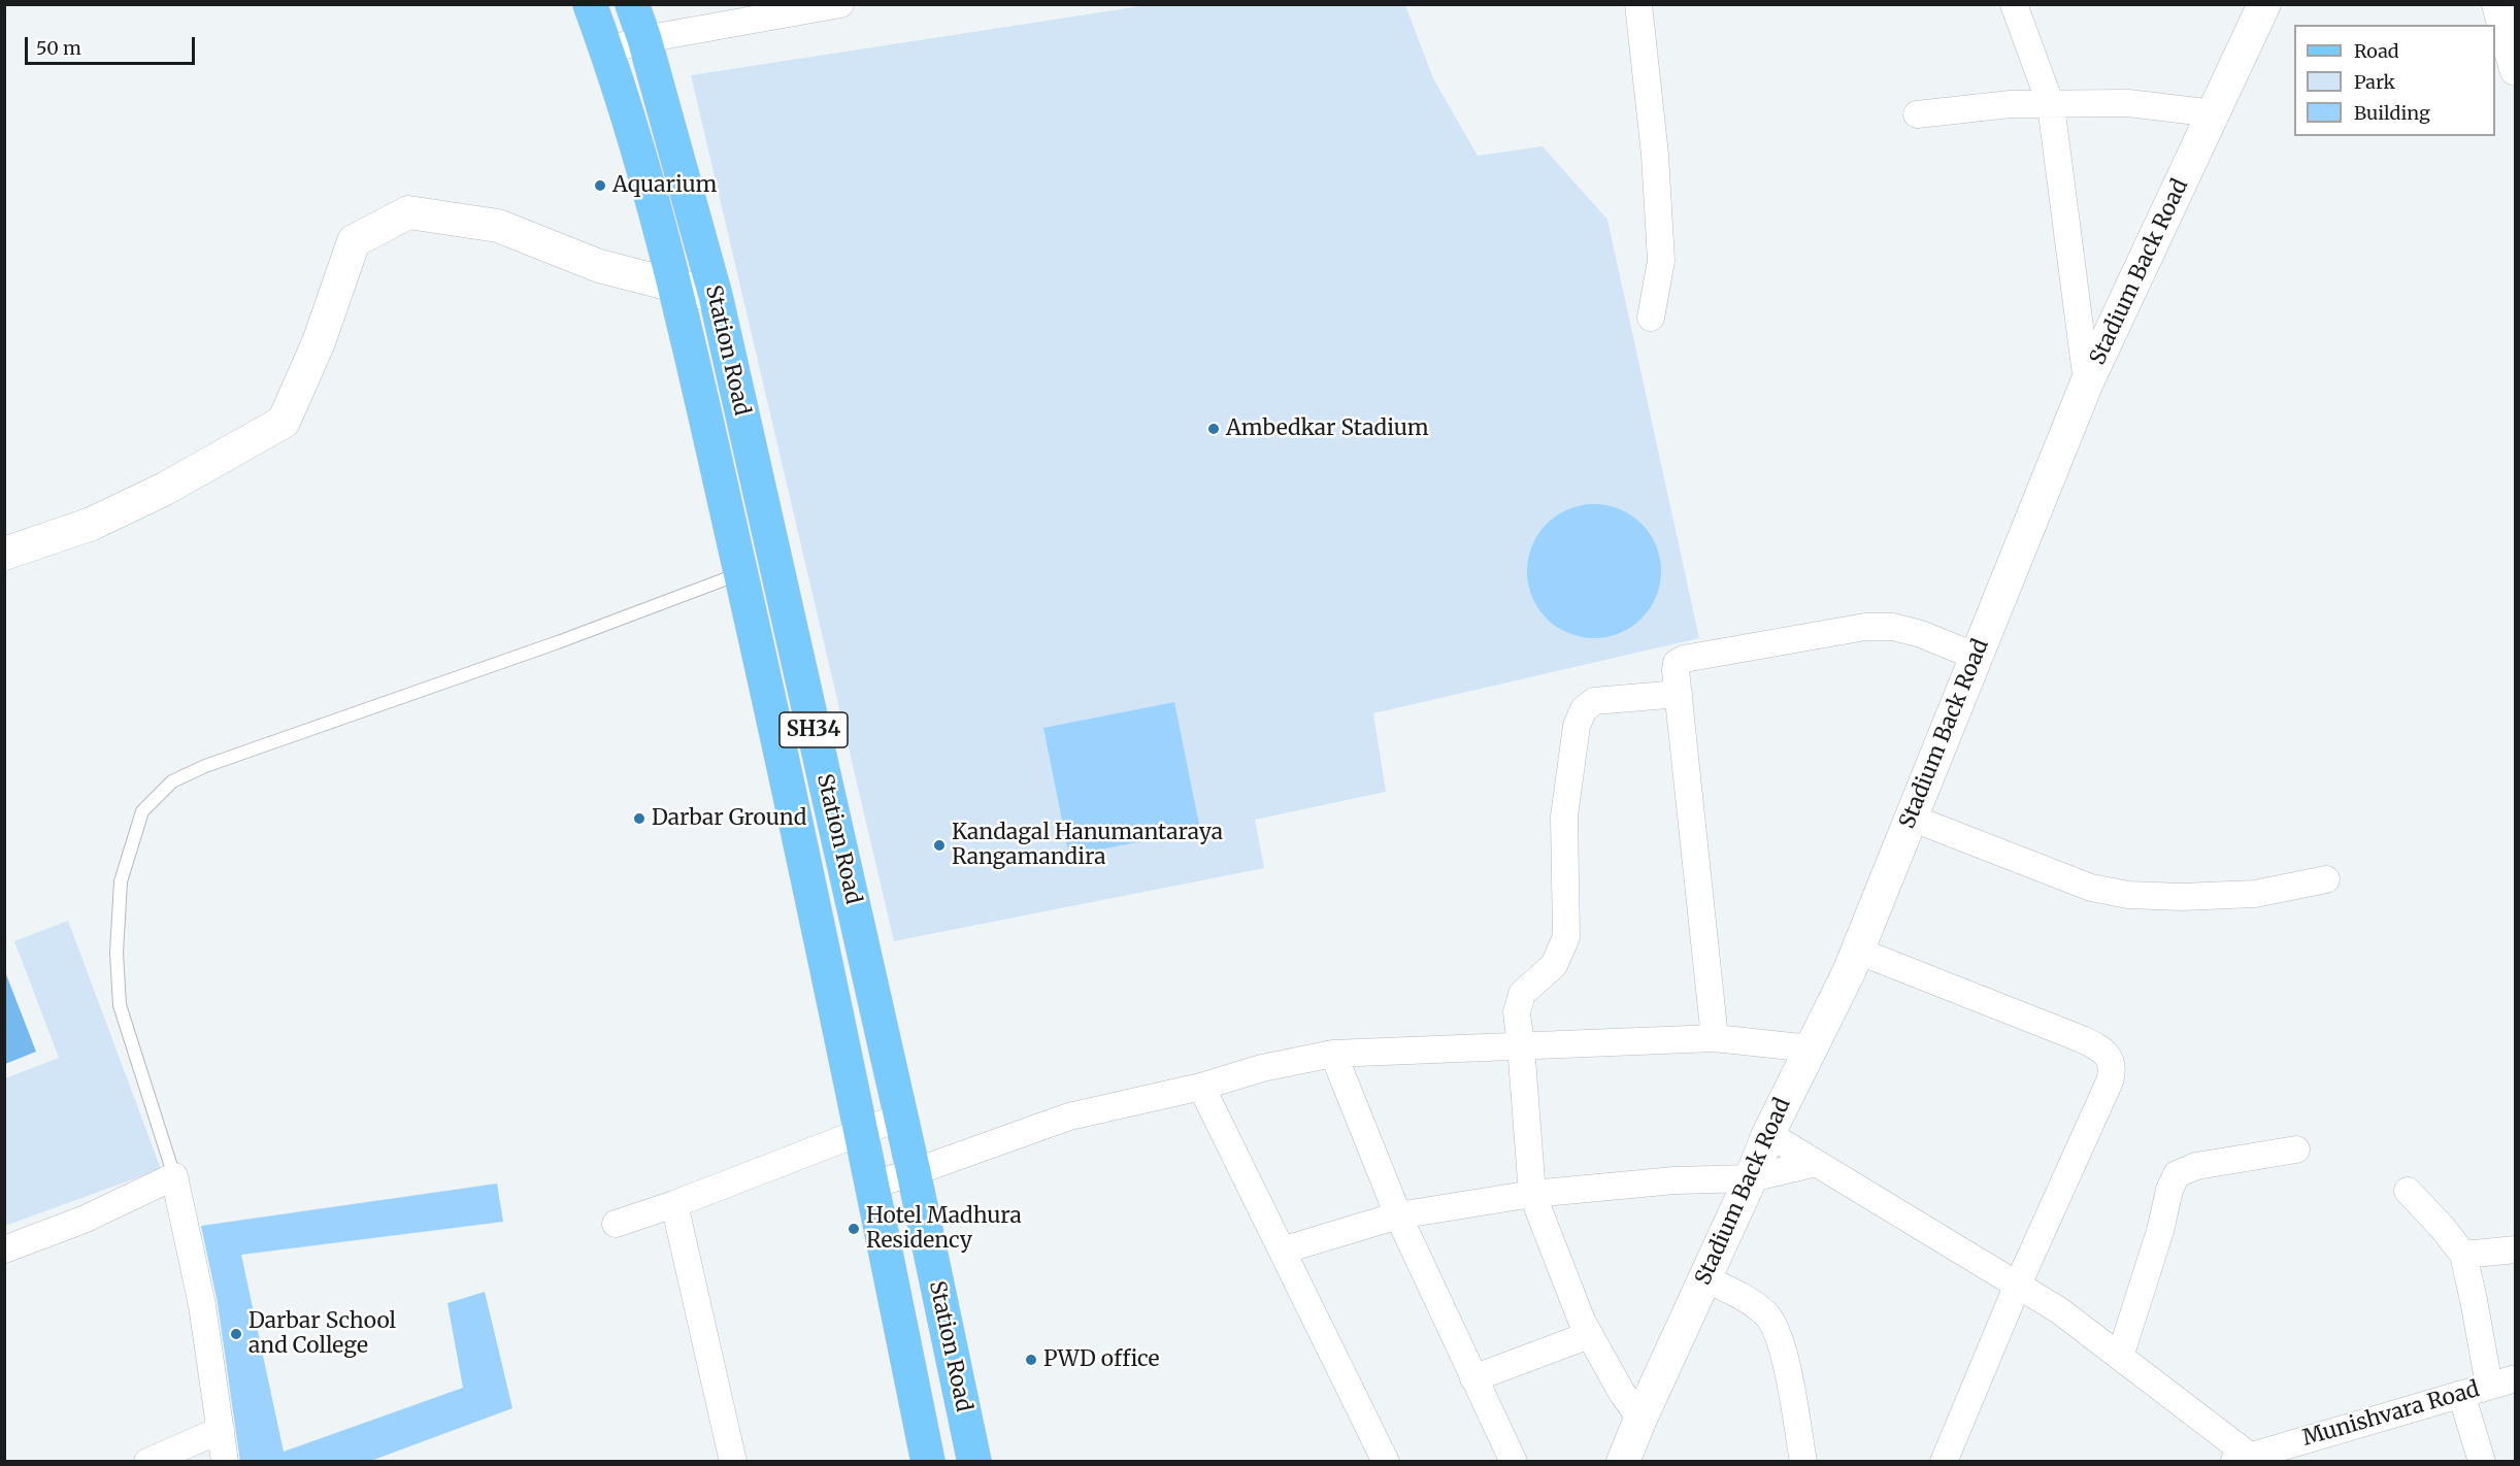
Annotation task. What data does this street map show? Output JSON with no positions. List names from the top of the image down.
{
  "streets": {
    "main road": ["Station Road", "SH34"],
    "street": ["Stadium Back Road", "Munishvara Road"]
  },
  "places": [
    "Aquarium",
    "Ambedkar Stadium",
    "Darbar Ground",
    "Kandagal Hanumantaraya Rangamandira",
    "Hotel Madhura Residency",
    "Darbar School and College",
    "PWD office"
  ],
  "legend": ["Road", "Park", "Building"],
  "scale_bar": "50 m"
}
